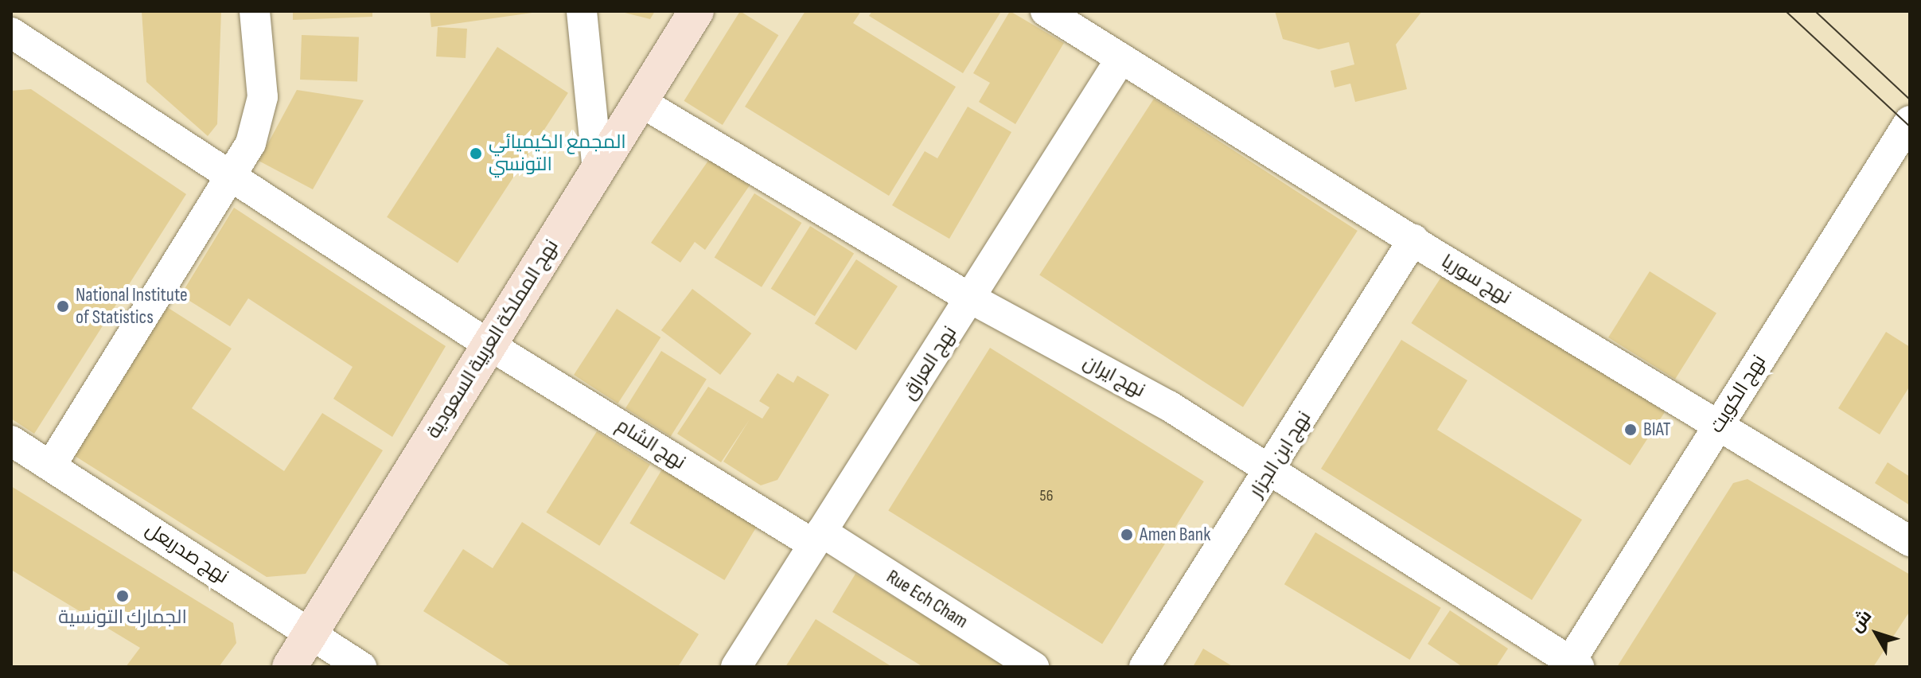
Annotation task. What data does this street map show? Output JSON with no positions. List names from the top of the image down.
{
  "streets": {
    "main road": ["نهج المملكة العربية السعودية"],
    "street": [
      "نهج سوريا",
      "نهج العراق",
      "نهج ايران",
      "نهج الكويت",
      "نهج الشام",
      "نهج ابن الجزار",
      "نهج صدربعل",
      "Rue Ech Cham"
    ]
  },
  "crossings": [
    ["نهج سوريا", "نهج العراق"],
    ["نهج سوريا", "نهج الكويت"],
    ["نهج سوريا", "نهج ابن الجزار"],
    ["نهج المملكة العربية السعودية", "نهج ايران"],
    ["نهج المملكة العربية السعودية", "نهج الشام"],
    ["نهج المملكة العربية السعودية", "نهج صدربعل"],
    ["نهج العراق", "نهج ايران"],
    ["نهج العراق", "نهج الشام"],
    ["نهج العراق", "Rue Ech Cham"],
    ["نهج ايران", "نهج الكويت"],
    ["نهج ايران", "نهج ابن الجزار"],
    ["نهج الشام", "Rue Ech Cham"]
  ],
  "places": [
    "المجمع الكيميائي التونسي",
    "National Institute of Statistics",
    "BIAT",
    "Amen Bank",
    "الجمارك التونسية"
  ],
  "house_numbers": ["56"],
  "north": "top left"
}
